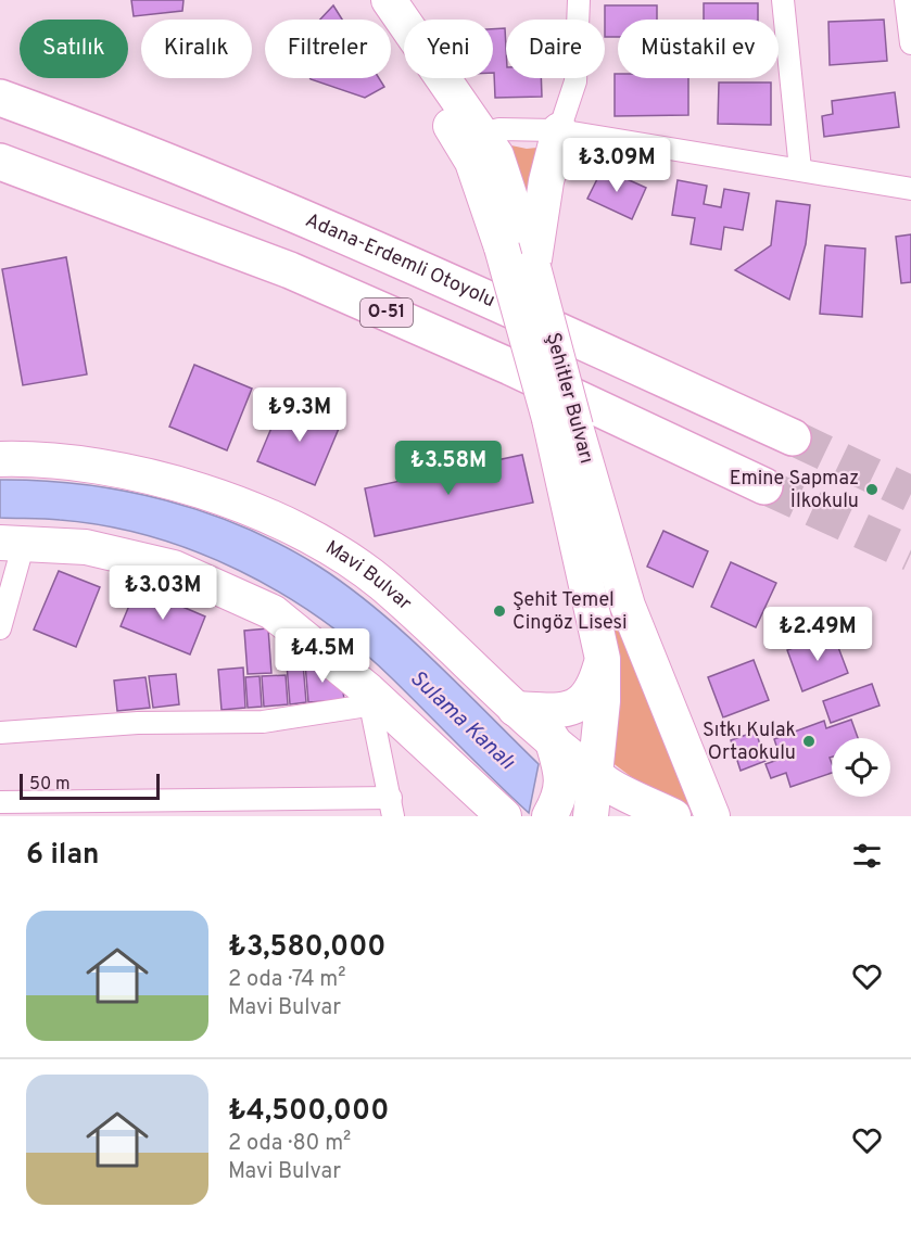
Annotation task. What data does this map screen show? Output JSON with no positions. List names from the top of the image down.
{
  "streets": {
    "highway": ["Adana-Erdemli Otoyolu", "O-51"],
    "main road": ["Şehitler Bulvarı", "Mavi Bulvar"]
  },
  "crossings": [
    ["Şehitler Bulvarı", "Mavi Bulvar"]
  ],
  "water": ["Sulama Kanalı"],
  "places": ["Emine Sapmaz İlkokulu", "Şehit Temel Cingöz Lisesi", "Sıtkı Kulak Ortaokulu"],
  "scale_bar": "50 m",
  "page": {
    "chip": [
      "Satılık",
      "Kiralık",
      "Filtreler",
      "Yeni",
      "Daire",
      "Müstakil ev"
    ],
    "price": [
      "₺3.09M",
      "₺9.3M",
      "₺3.58M",
      "₺3.03M",
      "₺2.49M",
      "₺4.5M"
    ],
    "scale": "50 m",
    "heading": "6 ilan",
    "list": [
      {
        "name": "₺3,580,000",
        "note": "2 oda · 74 m² · Mavi Bulvar"
      },
      {
        "name": "₺4,500,000",
        "note": "2 oda · 80 m² · Mavi Bulvar"
      }
    ]
  }
}
